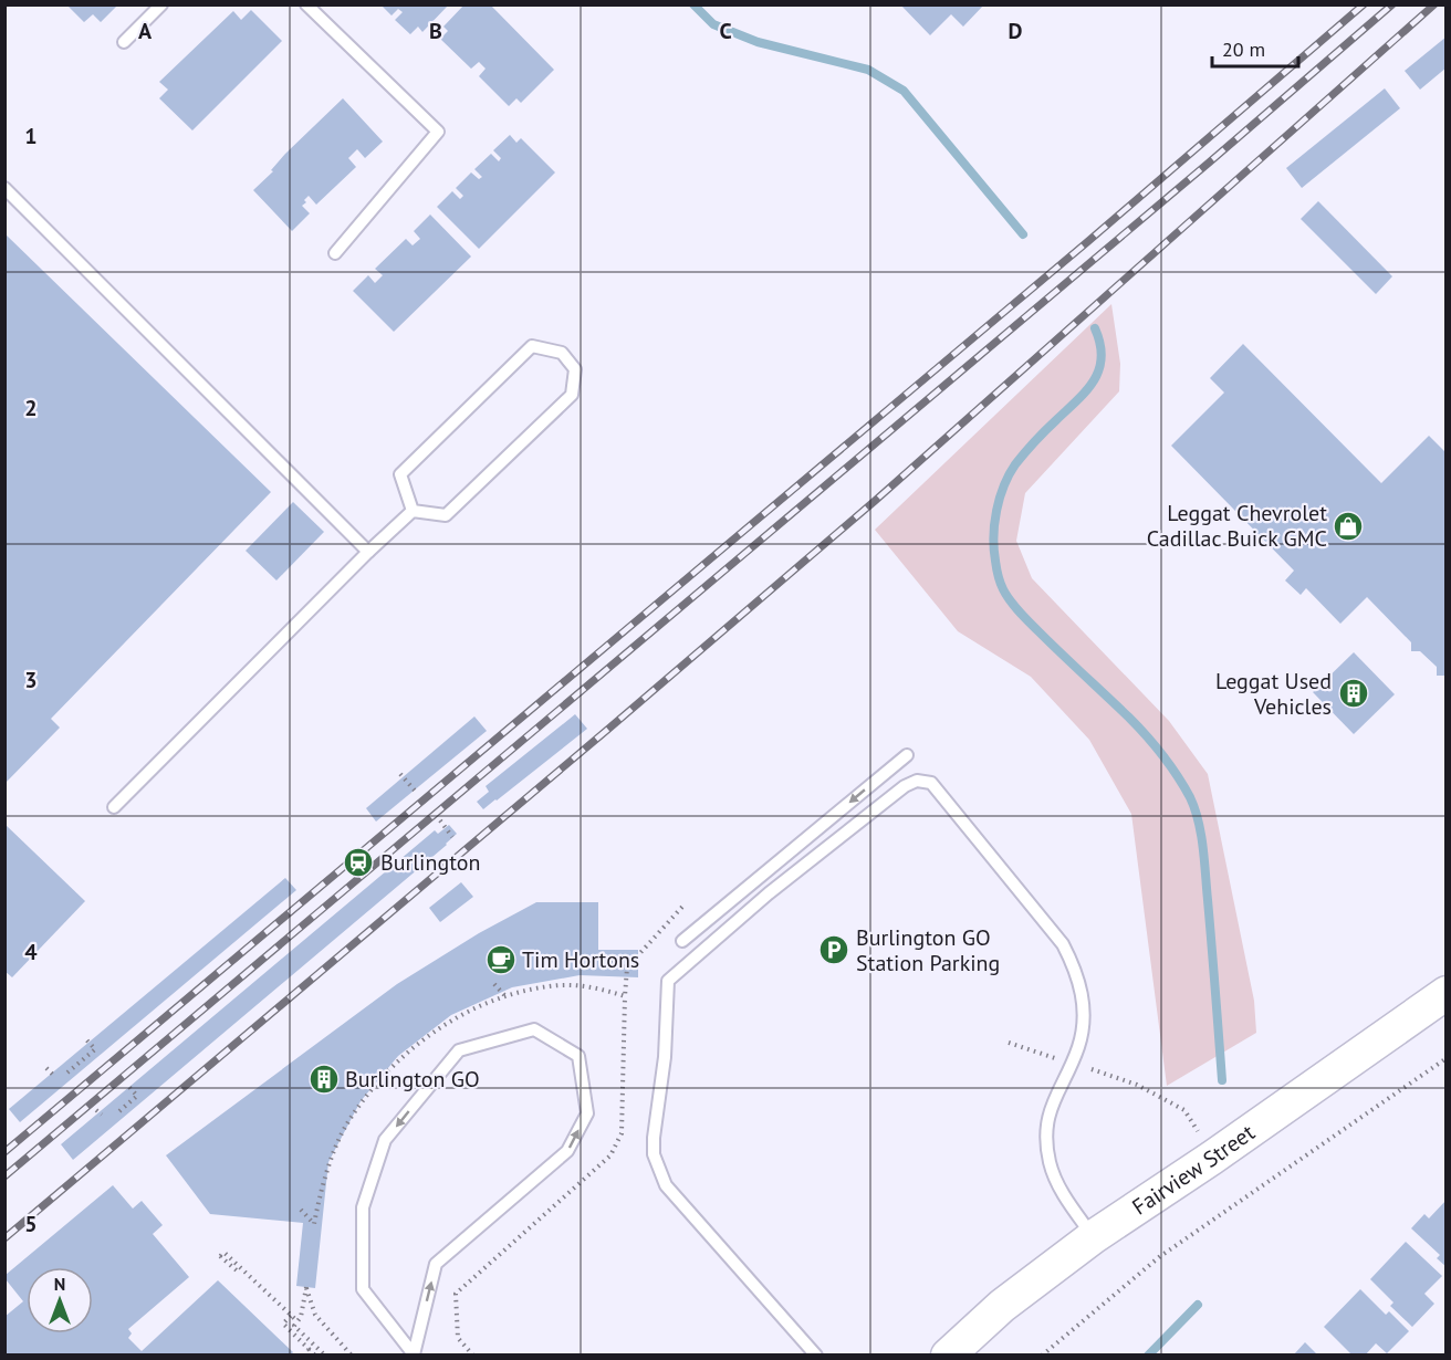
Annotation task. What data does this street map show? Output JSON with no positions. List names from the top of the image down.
{
  "streets": {
    "main road": ["Fairview Street"]
  },
  "places": {
    "shop": ["Leggat Chevrolet Cadillac Buick GMC"],
    "building": ["Leggat Used Vehicles", "Burlington GO"],
    "station": ["Burlington"],
    "parking": ["Burlington GO Station Parking"],
    "cafe": ["Tim Hortons"]
  },
  "scale_bar": "20 m",
  "north": "top",
  "grid": {
    "columns": [
      "A",
      "B",
      "C",
      "D"
    ],
    "rows": [
      "1",
      "2",
      "3",
      "4",
      "5"
    ]
  }
}
